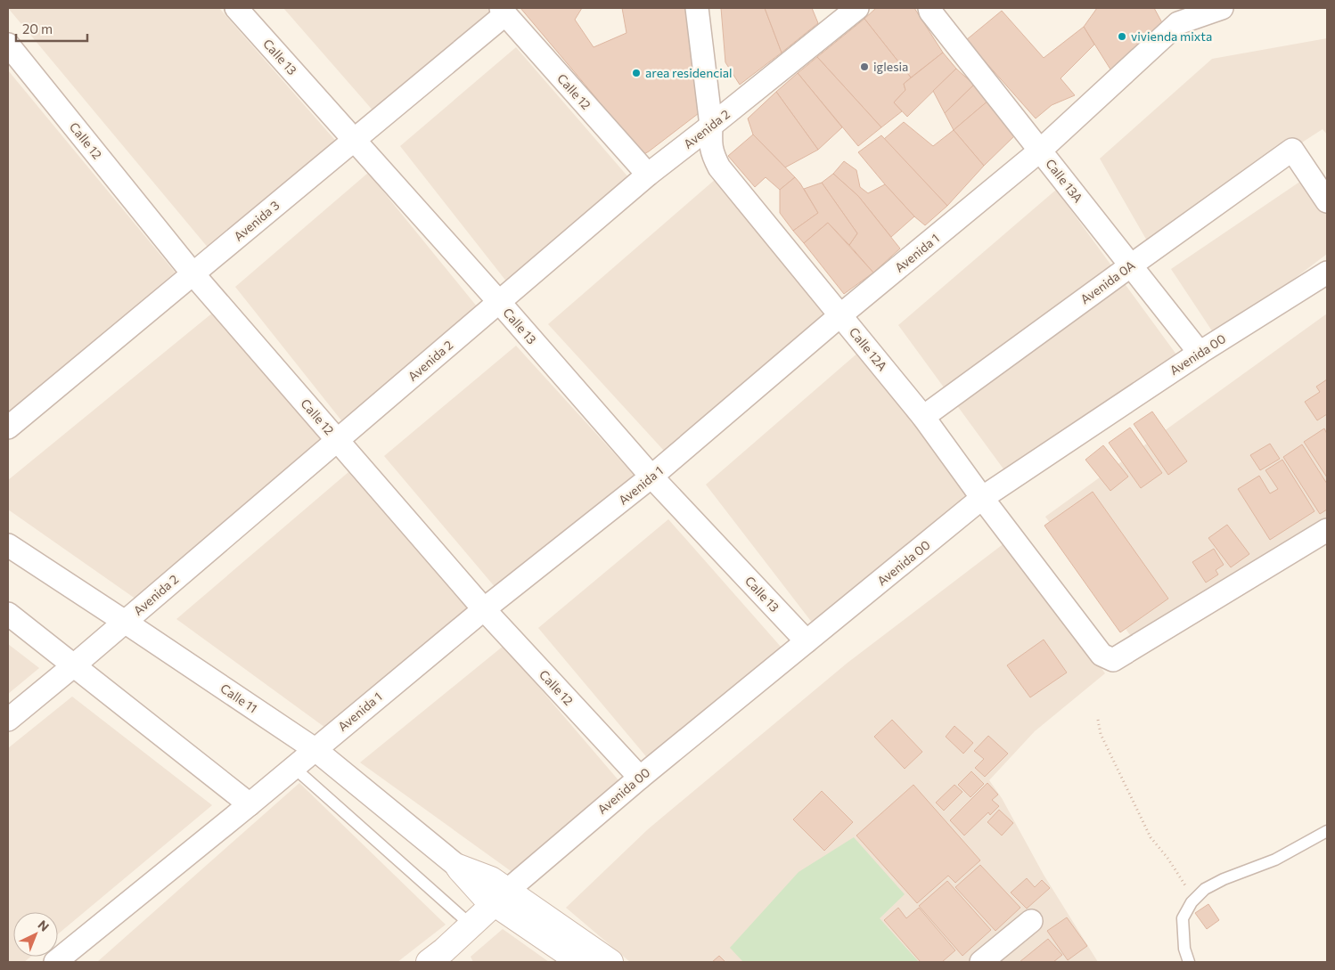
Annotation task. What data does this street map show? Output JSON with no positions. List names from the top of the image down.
{
  "streets": {
    "street": [
      "Calle 13",
      "Calle 12",
      "Avenida 2",
      "Calle 13A",
      "Avenida 3",
      "Avenida 1",
      "Avenida 0A",
      "Calle 12A",
      "Avenida 00",
      "Calle 11"
    ]
  },
  "crossings": [
    ["Calle 13", "Avenida 2"],
    ["Calle 13", "Avenida 3"],
    ["Calle 13", "Avenida 1"],
    ["Calle 13", "Avenida 00"],
    ["Calle 12", "Avenida 2"],
    ["Calle 12", "Avenida 3"],
    ["Calle 12", "Avenida 1"],
    ["Calle 12", "Avenida 00"],
    ["Avenida 2", "Calle 12A"],
    ["Avenida 2", "Calle 11"],
    ["Calle 13A", "Avenida 1"],
    ["Calle 13A", "Avenida 0A"],
    ["Calle 13A", "Avenida 00"],
    ["Avenida 1", "Calle 12A"],
    ["Avenida 1", "Calle 11"],
    ["Avenida 0A", "Calle 12A"],
    ["Calle 12A", "Avenida 00"]
  ],
  "places": ["vivienda mixta", "iglesia", "area residencial"],
  "scale_bar": "20 m",
  "north": "top right"
}
